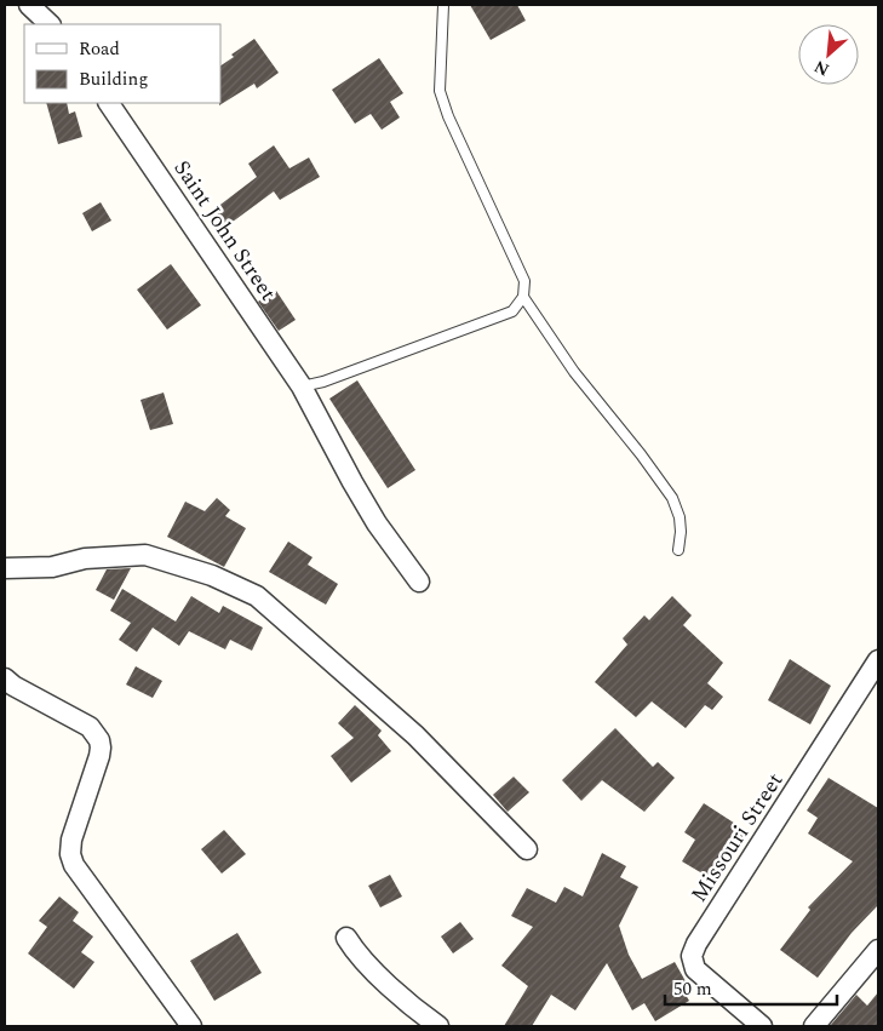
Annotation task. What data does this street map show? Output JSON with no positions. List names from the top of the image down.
{
  "streets": {
    "street": ["Saint John Street", "Missouri Street"]
  },
  "legend": ["Road", "Building"],
  "scale_bar": "50 m",
  "north": "bottom left"
}
